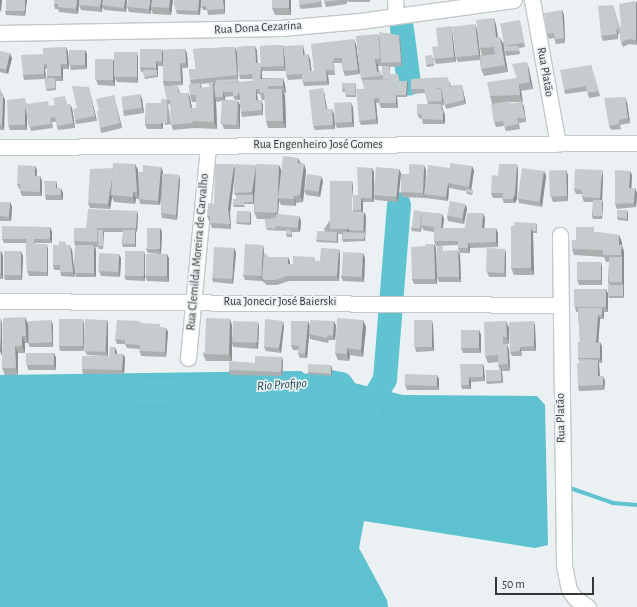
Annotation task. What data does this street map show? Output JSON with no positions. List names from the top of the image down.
{
  "streets": {
    "street": [
      "Rua Dona Cezarina",
      "Rua Platão",
      "Rua Engenheiro José Gomes",
      "Rua Clemilda Moreira de Carvalho",
      "Rua Jonecir José Baierski"
    ]
  },
  "crossings": [
    ["Rua Platão", "Rua Engenheiro José Gomes"],
    ["Rua Platão", "Rua Jonecir José Baierski"],
    ["Rua Engenheiro José Gomes", "Rua Clemilda Moreira de Carvalho"],
    ["Rua Clemilda Moreira de Carvalho", "Rua Jonecir José Baierski"]
  ],
  "water": ["Rio Profipo"],
  "scale_bar": "50 m"
}
